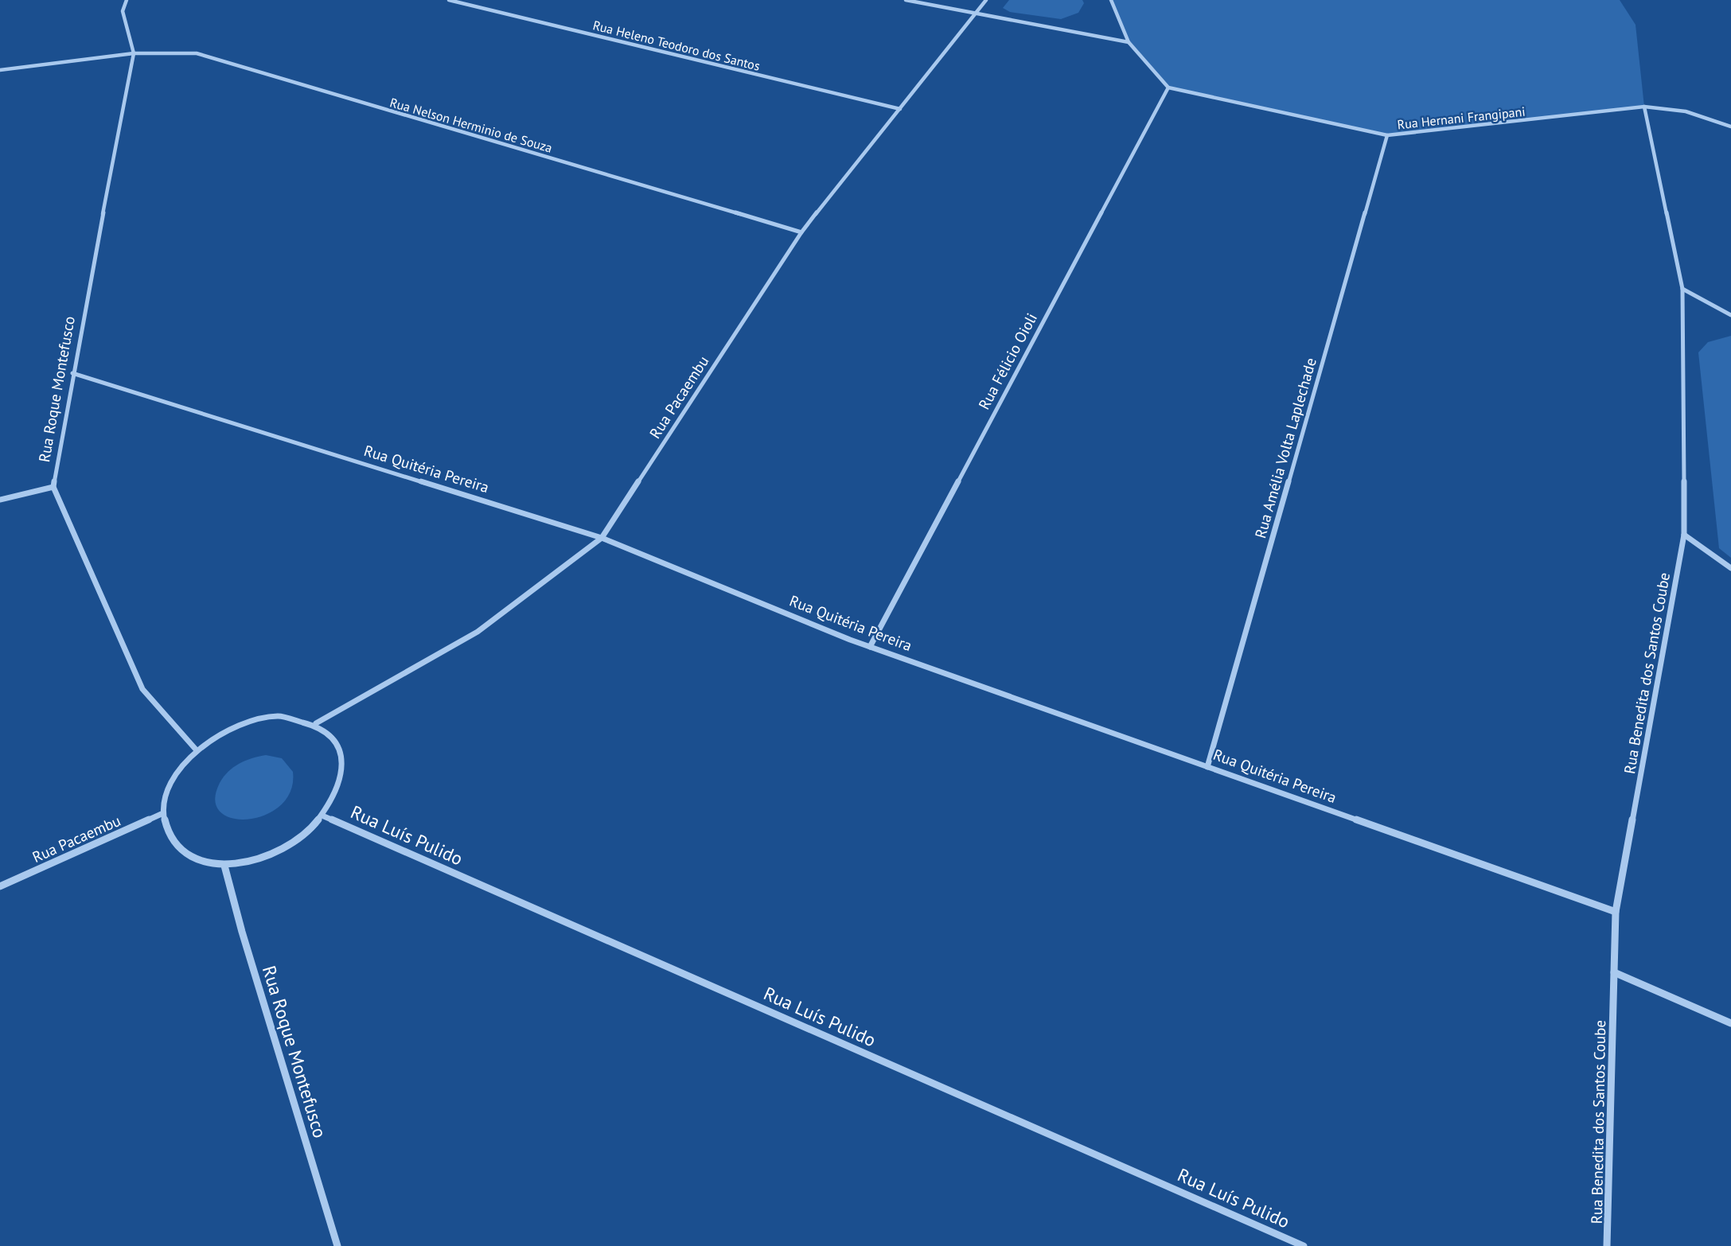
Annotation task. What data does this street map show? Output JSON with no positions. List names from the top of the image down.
{
  "streets": {
    "street": [
      "Rua Heleno Teodoro dos Santos",
      "Rua Hernani Frangipani",
      "Rua Nelson Herminio de Souza",
      "Rua Félicio Oioli",
      "Rua Roque Montefusco",
      "Rua Pacaembu",
      "Rua Amélia Volta Laplechade",
      "Rua Quitéria Pereira",
      "Rua Benedita dos Santos Coube",
      "Rua Luís Pulido"
    ]
  },
  "crossings": [
    ["Rua Heleno Teodoro dos Santos", "Rua Pacaembu"],
    ["Rua Hernani Frangipani", "Rua Félicio Oioli"],
    ["Rua Hernani Frangipani", "Rua Amélia Volta Laplechade"],
    ["Rua Hernani Frangipani", "Rua Benedita dos Santos Coube"],
    ["Rua Nelson Herminio de Souza", "Rua Roque Montefusco"],
    ["Rua Nelson Herminio de Souza", "Rua Pacaembu"],
    ["Rua Félicio Oioli", "Rua Quitéria Pereira"],
    ["Rua Roque Montefusco", "Rua Pacaembu"],
    ["Rua Roque Montefusco", "Rua Quitéria Pereira"],
    ["Rua Roque Montefusco", "Rua Luís Pulido"],
    ["Rua Pacaembu", "Rua Quitéria Pereira"],
    ["Rua Pacaembu", "Rua Luís Pulido"],
    ["Rua Amélia Volta Laplechade", "Rua Quitéria Pereira"],
    ["Rua Quitéria Pereira", "Rua Benedita dos Santos Coube"]
  ]
}
